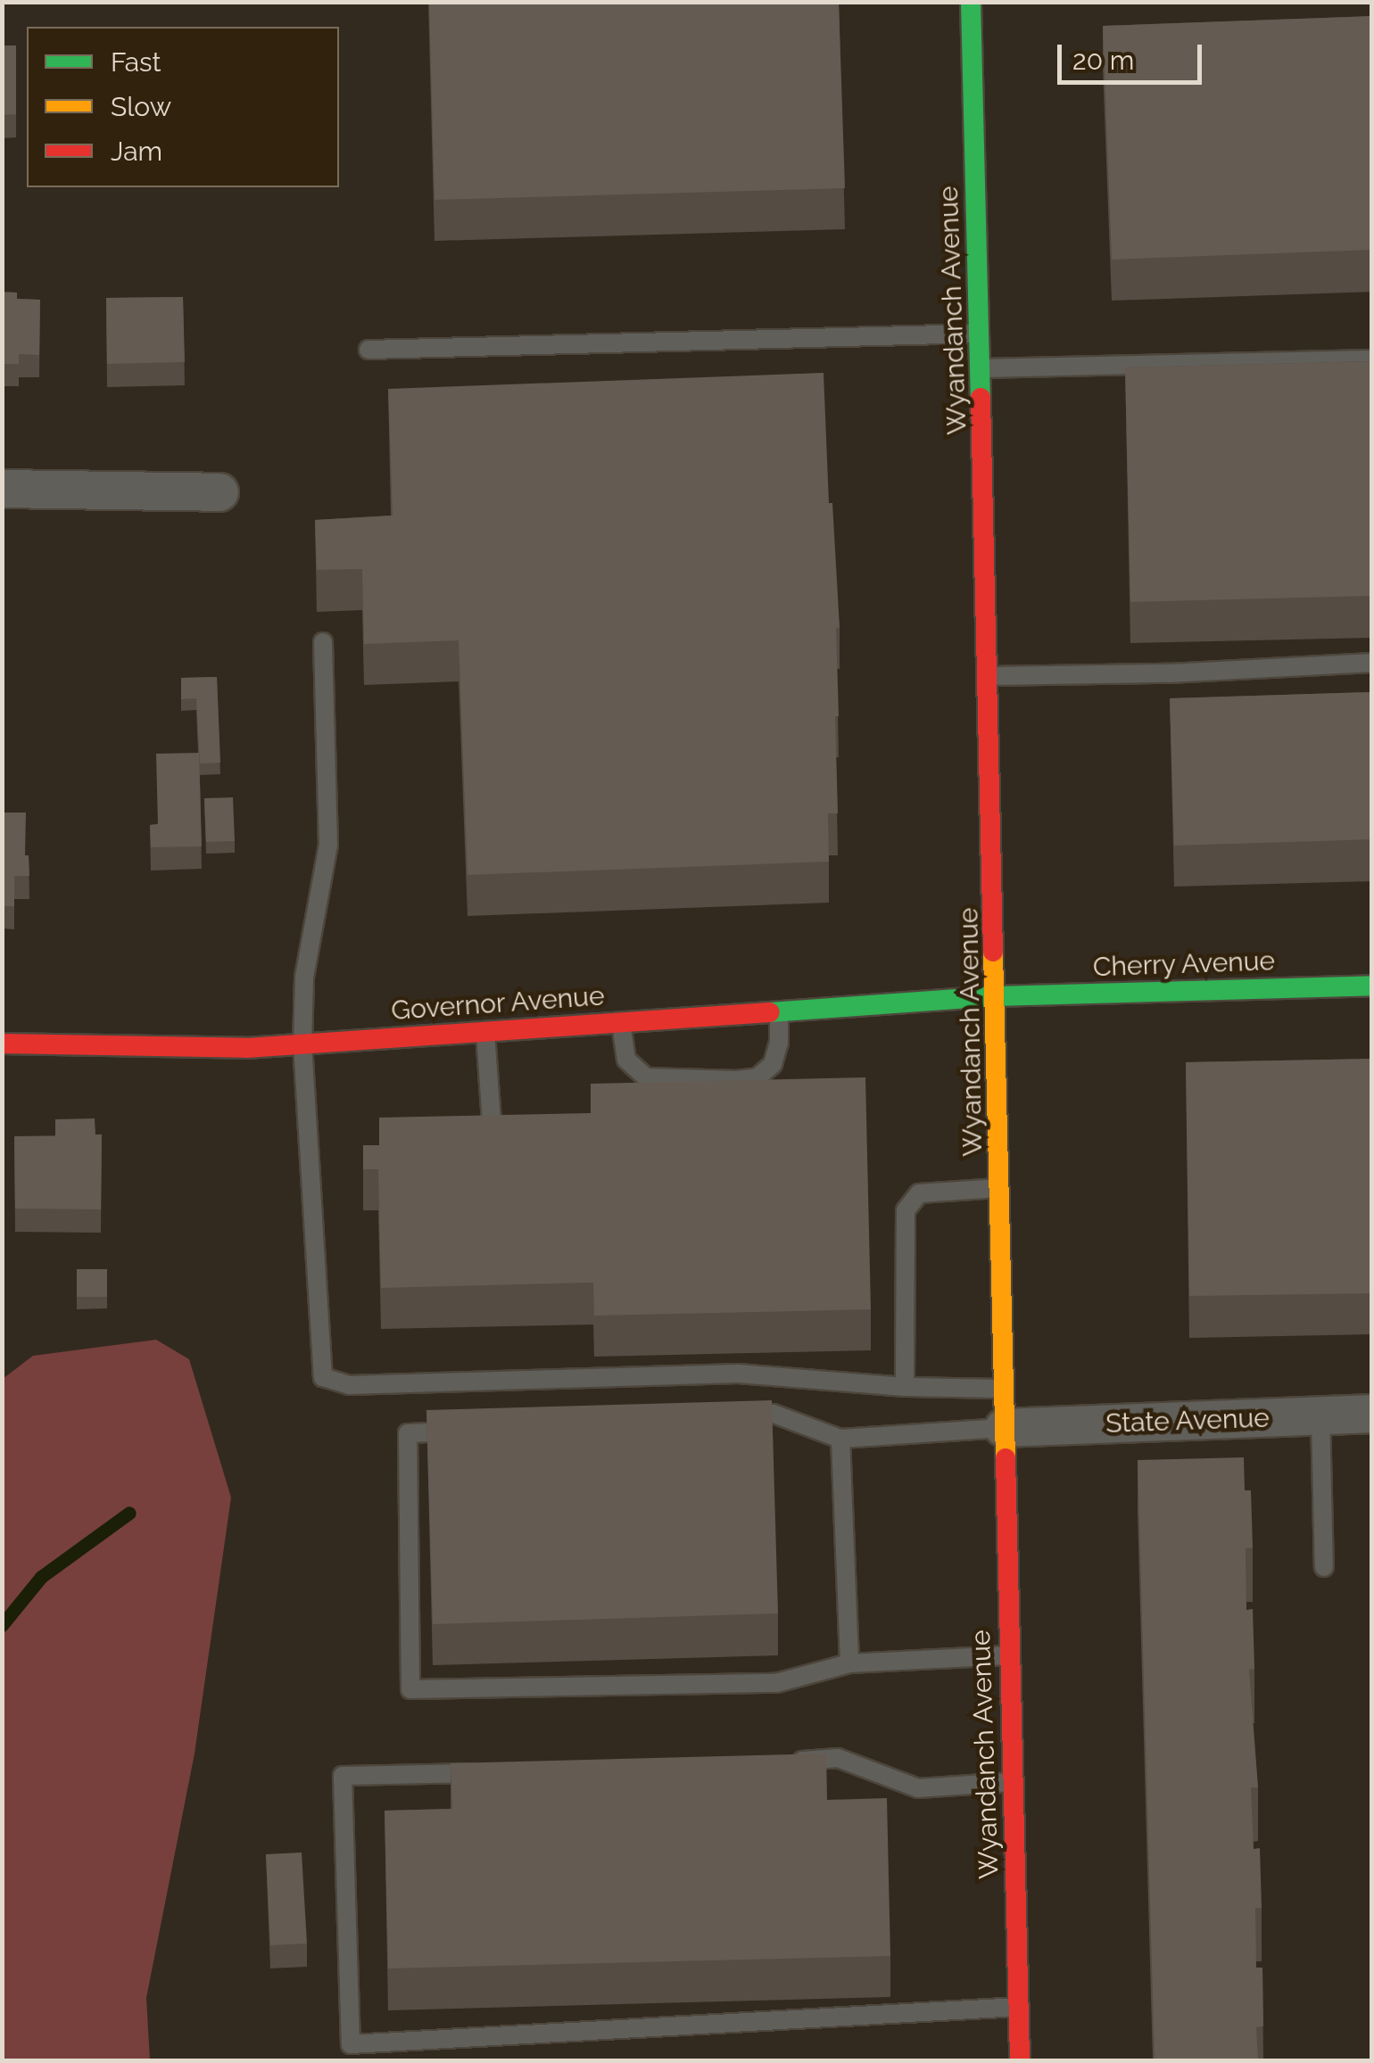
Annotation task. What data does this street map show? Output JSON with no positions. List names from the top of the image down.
{
  "streets": {
    "street": [
      "Wyandanch Avenue",
      "Cherry Avenue",
      "Governor Avenue",
      "State Avenue"
    ]
  },
  "crossings": [
    ["Wyandanch Avenue", "Cherry Avenue"],
    ["Wyandanch Avenue", "Governor Avenue"],
    ["Wyandanch Avenue", "State Avenue"],
    ["Cherry Avenue", "Governor Avenue"]
  ],
  "legend": ["Fast", "Slow", "Jam"],
  "scale_bar": "20 m"
}
